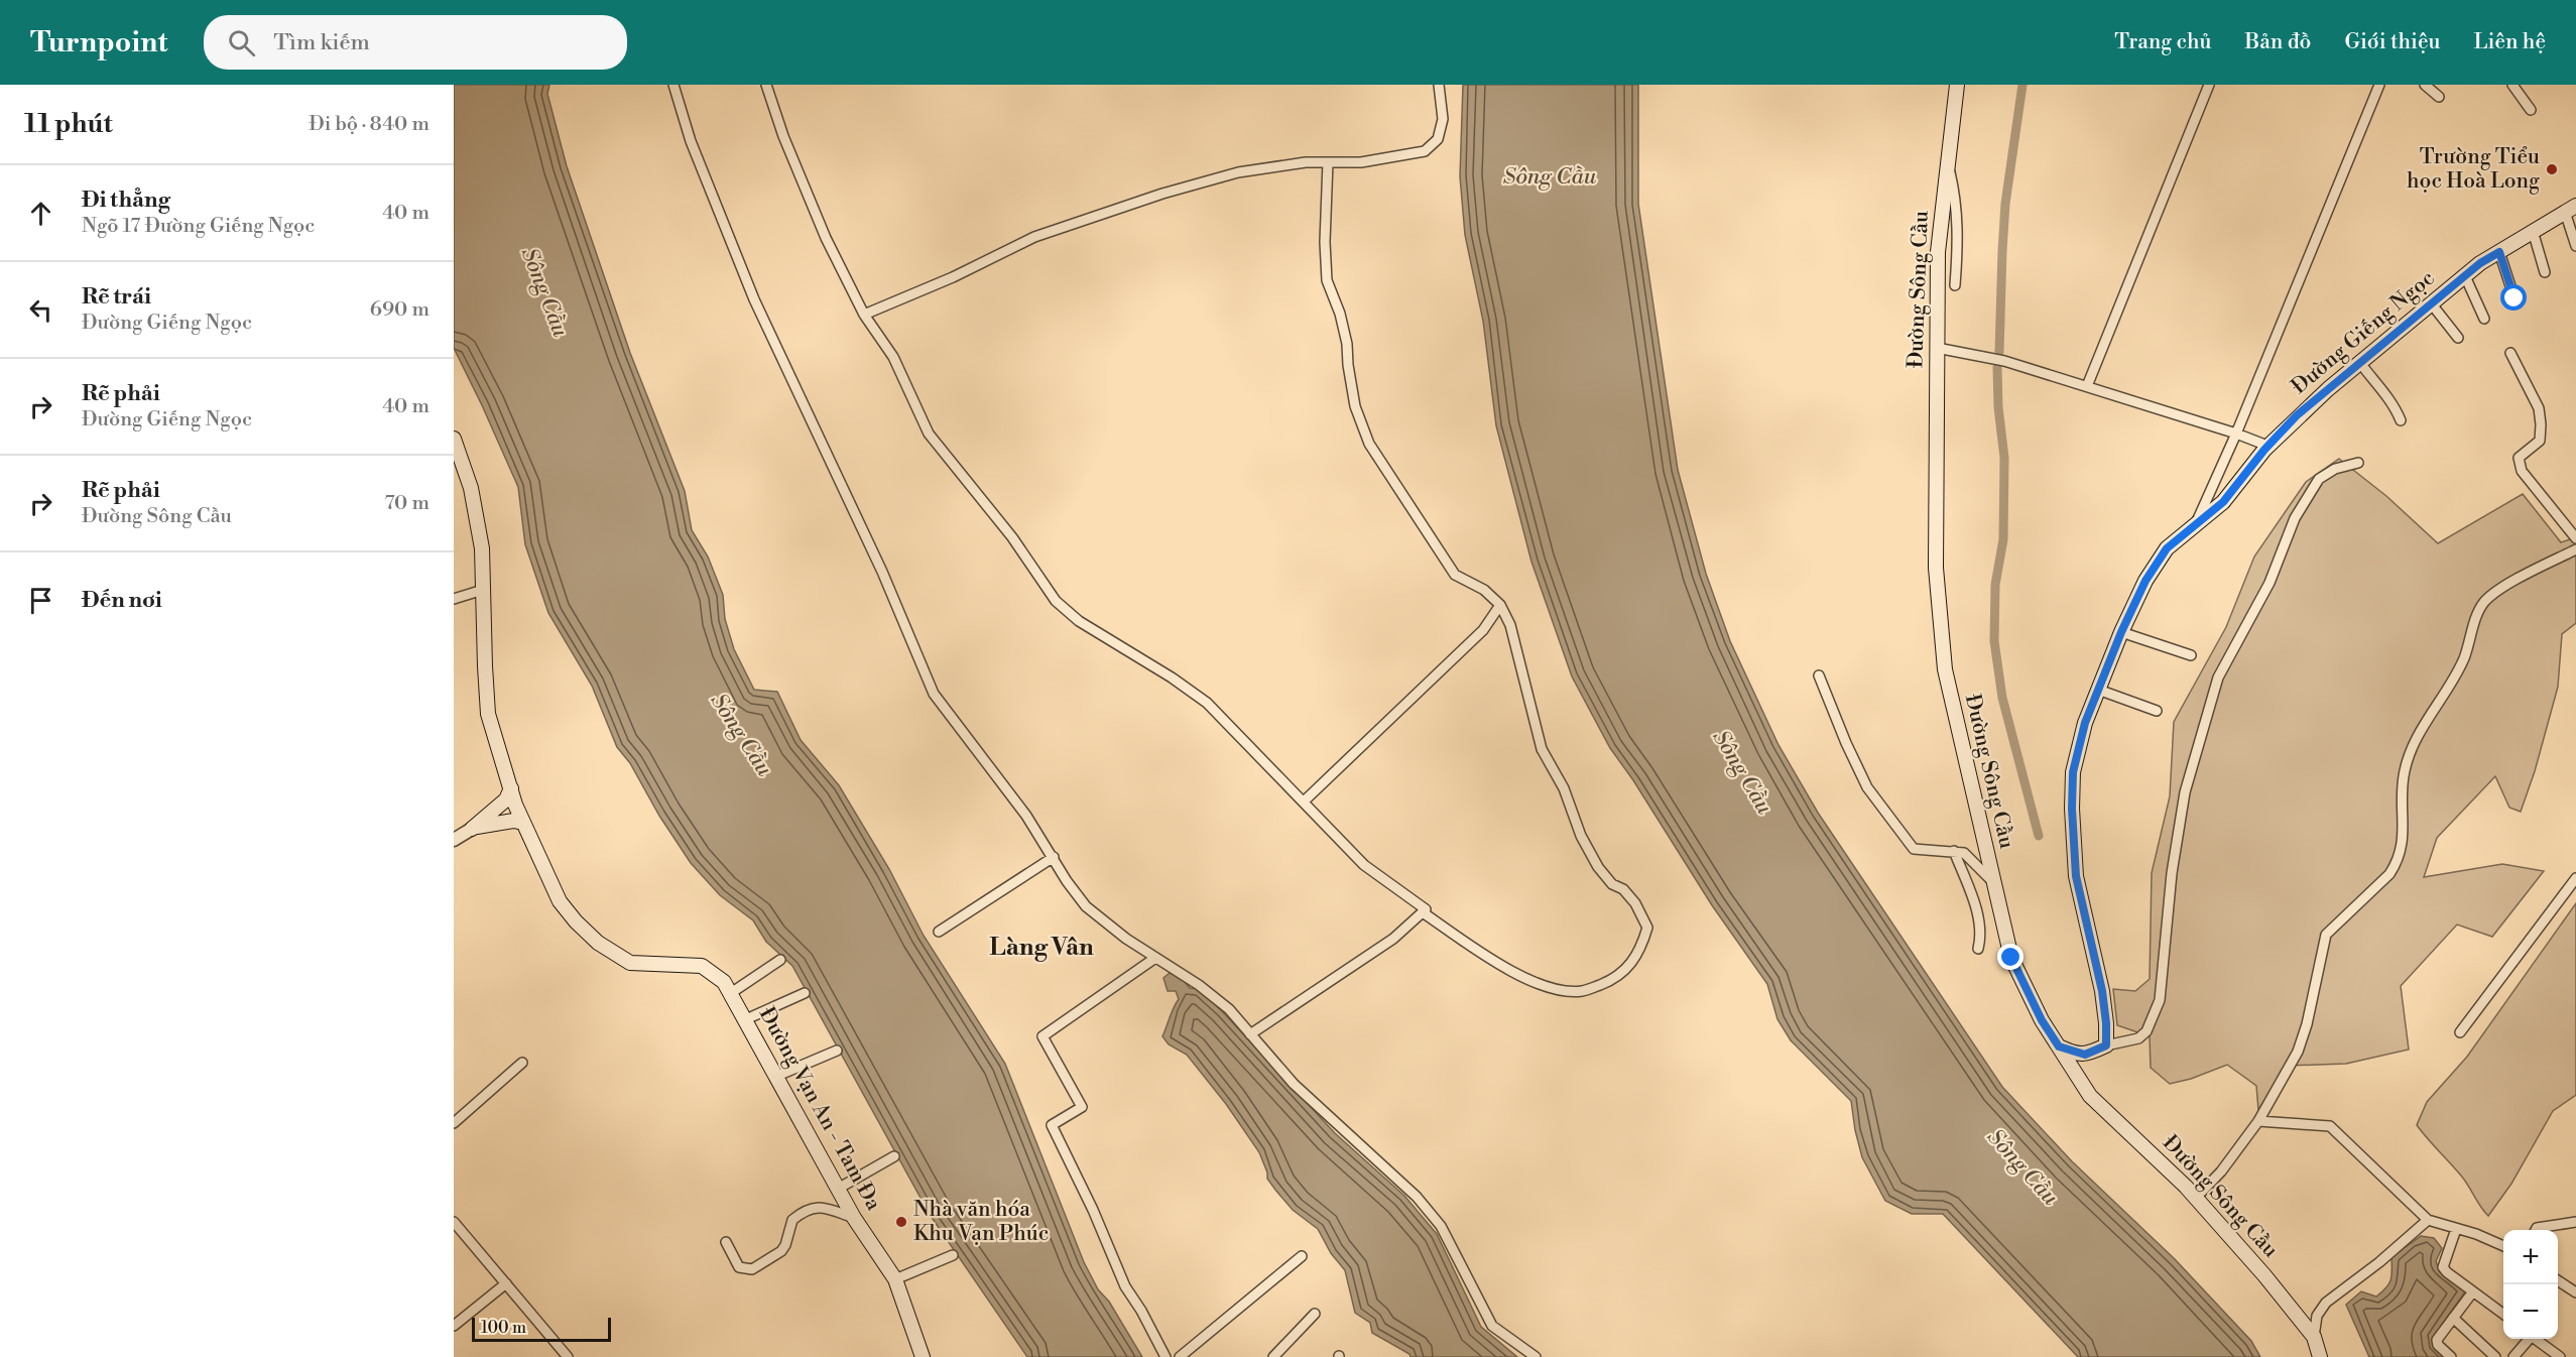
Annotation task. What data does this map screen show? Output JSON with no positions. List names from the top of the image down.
{
  "streets": {
    "main road": ["Đường Sông Cầu", "Đường Giếng Ngọc", "Đường Vạn An - Tam Đa"]
  },
  "districts": ["Làng Vân"],
  "water": ["Sông Cầu"],
  "places": ["Trường Tiểu học Hoà Long", "Nhà văn hóa Khu Vạn Phúc"],
  "scale_bar": "100 m",
  "page": {
    "header": "Turnpoint",
    "search": "Tìm kiếm",
    "nav": [
      "Trang chủ",
      "Bản đồ",
      "Giới thiệu",
      "Liên hệ"
    ],
    "heading": ["11 phút", "Đi bộ · 840 m"],
    "list": [
      ["Đi thẳng", "Ngõ 17 Đường Giếng Ngọc", "40 m"],
      ["Rẽ trái", "Đường Giếng Ngọc", "690 m"],
      ["Rẽ phải", "Đường Giếng Ngọc", "40 m"],
      ["Rẽ phải", "Đường Sông Cầu", "70 m"],
      "Đến nơi"
    ],
    "map_buttons": ["+", "−"],
    "scale": "100 m"
  }
}
